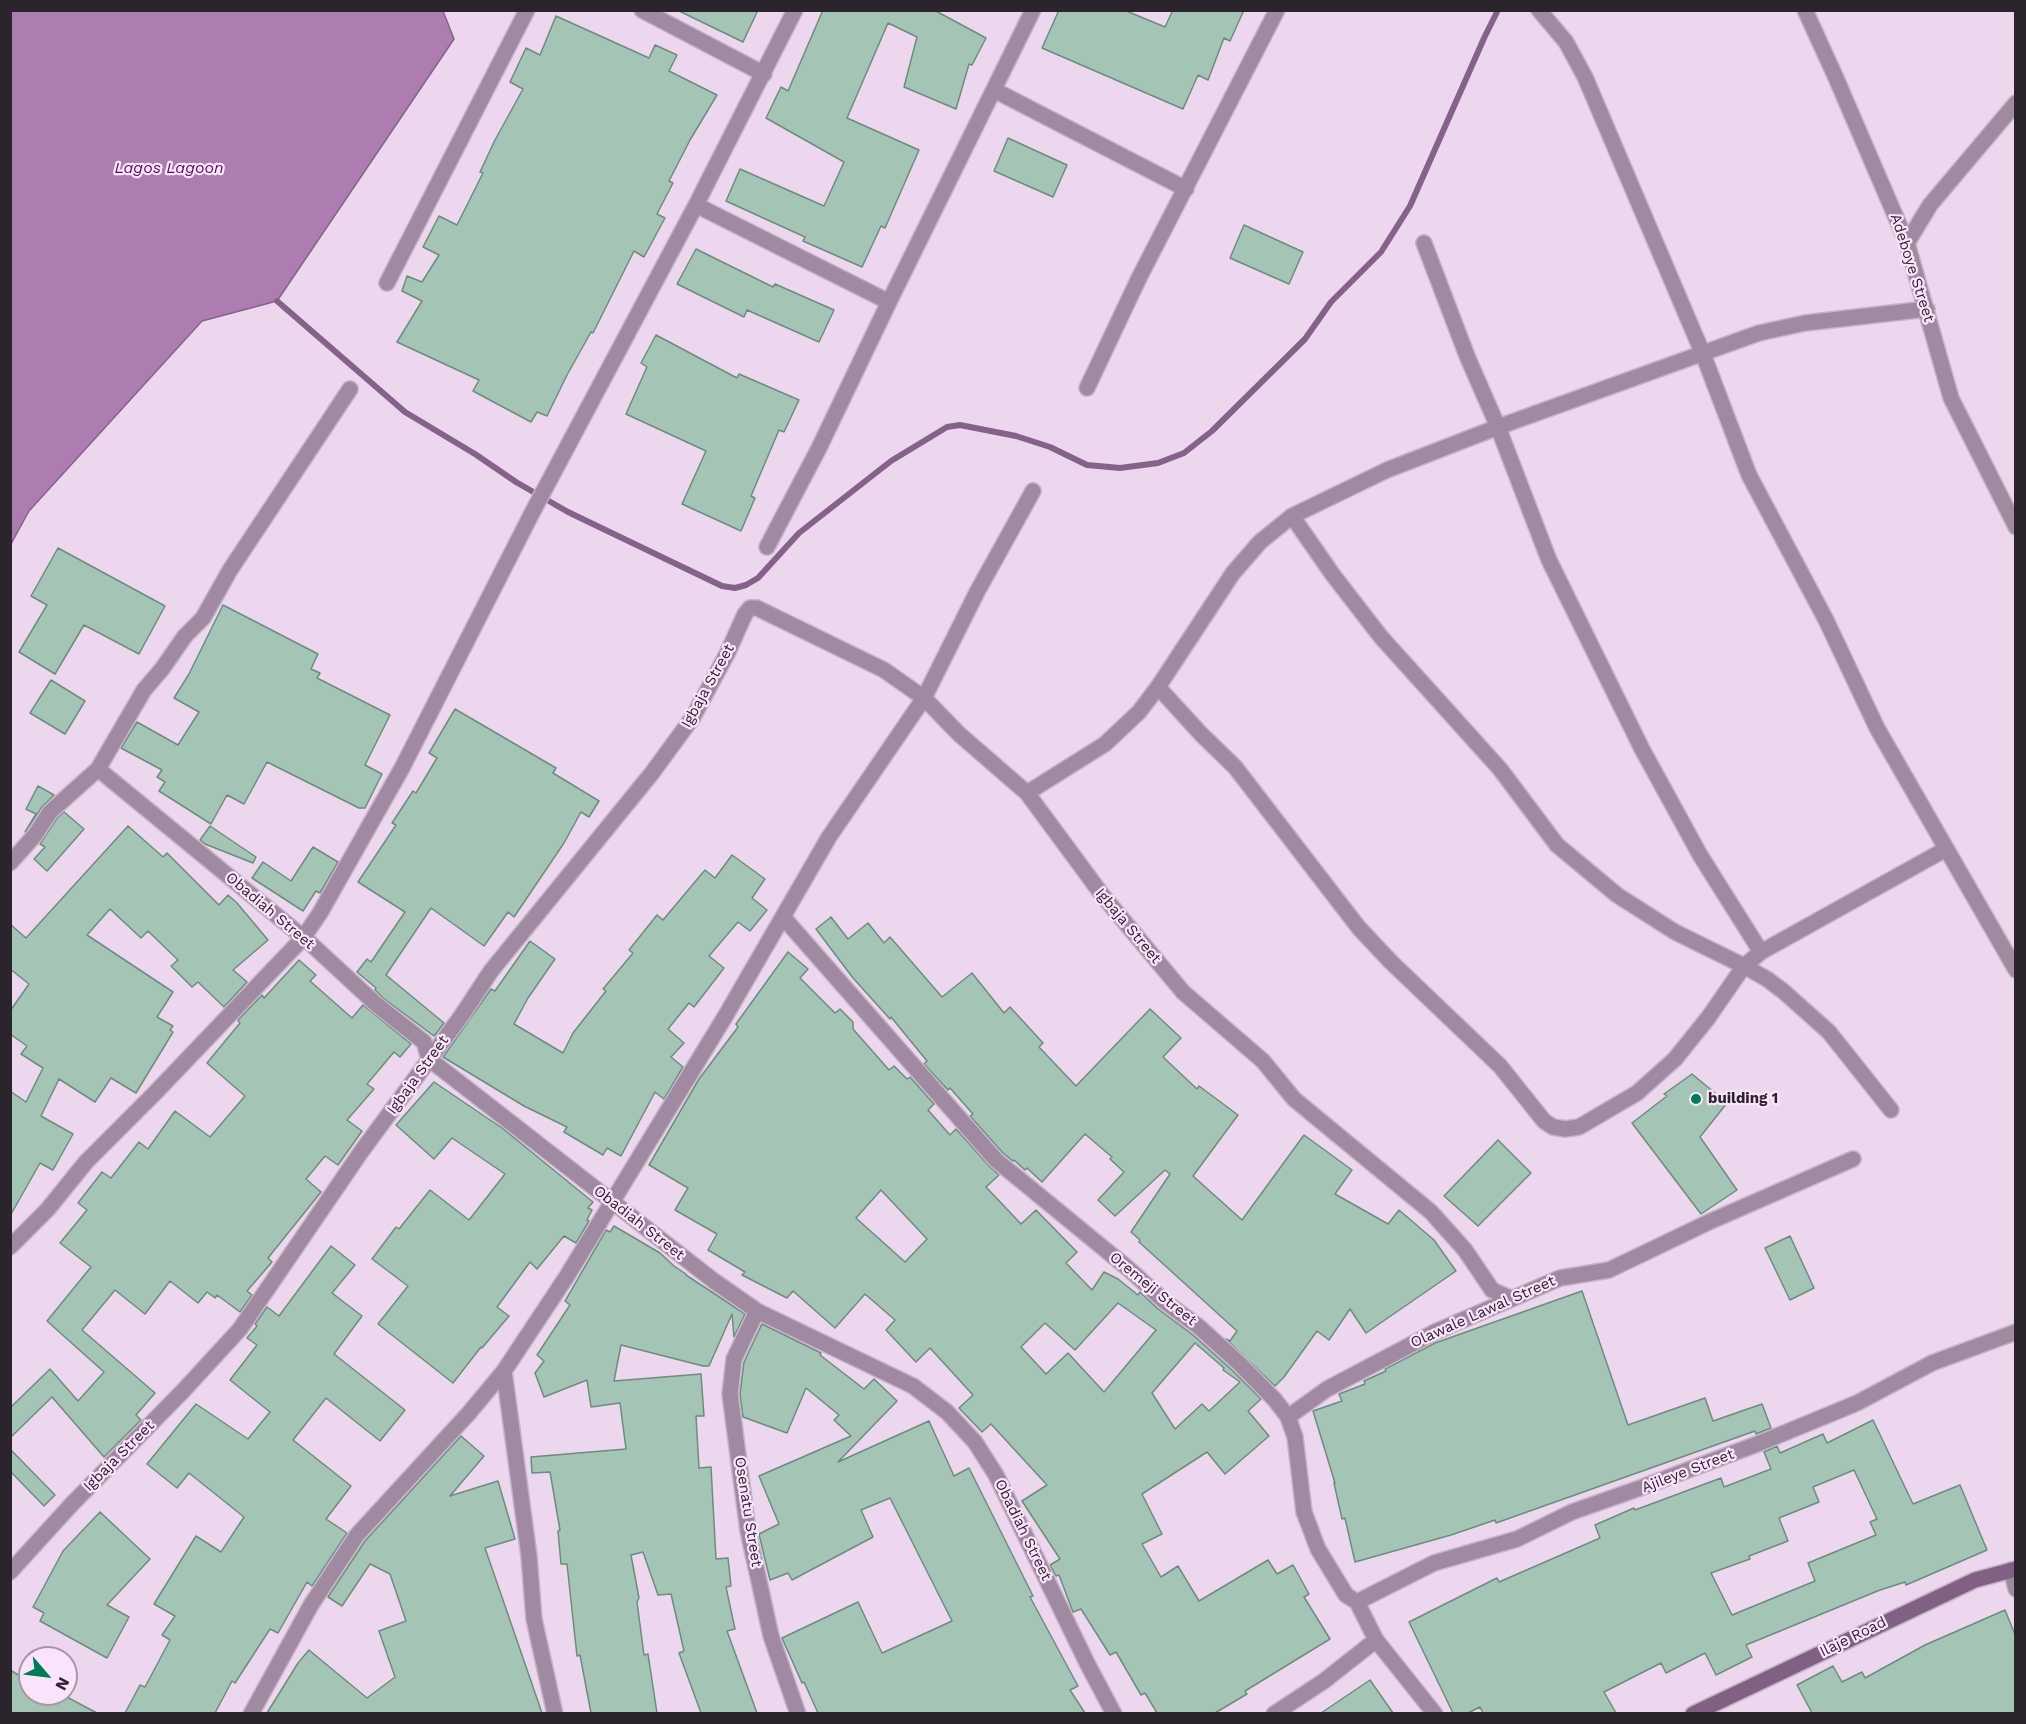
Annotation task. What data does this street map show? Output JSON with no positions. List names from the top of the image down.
{
  "streets": {
    "street": [
      "Adeboye Street",
      "Igbaja Street",
      "Obadiah Street",
      "Oremeji Street",
      "Olawale Lawal Street",
      "Ajileye Street",
      "Osenatu Street",
      "Ilaje Road"
    ]
  },
  "crossings": [
    ["Igbaja Street", "Obadiah Street"],
    ["Igbaja Street", "Olawale Lawal Street"],
    ["Obadiah Street", "Osenatu Street"],
    ["Oremeji Street", "Olawale Lawal Street"],
    ["Oremeji Street", "Ajileye Street"]
  ],
  "water": ["Lagos Lagoon"],
  "places": ["building 1"],
  "north": "bottom right"
}
